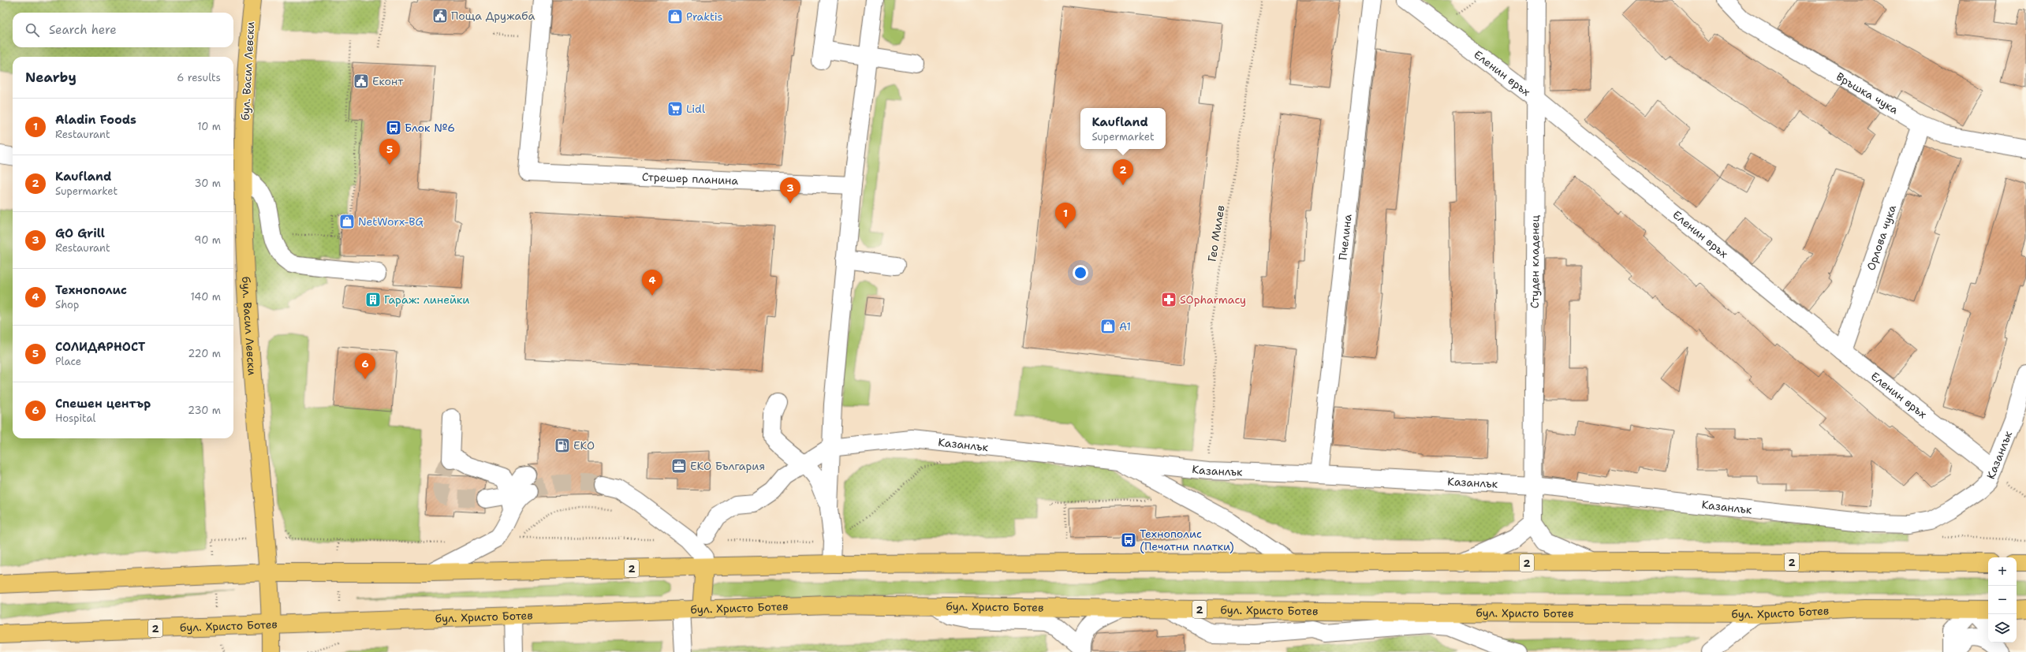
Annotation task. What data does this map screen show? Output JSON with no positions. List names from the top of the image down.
{
  "streets": {
    "main road": ["бул. Васил Левски", "2", "бул. Христо Ботев"],
    "street": [
      "Еленин връх",
      "Връшка чука",
      "Стрешер планина",
      "Пчелина",
      "Орлова чука",
      "Студен кладенец",
      "Казанлък"
    ],
    "path": ["Гео Милев"]
  },
  "crossings": [
    ["бул. Васил Левски", "2"],
    ["бул. Васил Левски", "бул. Христо Ботев"],
    ["Еленин връх", "Орлова чука"],
    ["Еленин връх", "Студен кладенец"],
    ["Еленин връх", "Казанлък"],
    ["Връшка чука", "Орлова чука"],
    ["Гео Милев", "Казанлък"],
    ["Пчелина", "Казанлък"],
    ["Студен кладенец", "Казанлък"]
  ],
  "places": {
    "public building": ["Поща Дружаба", "Еконт"],
    "shop": ["Praktis", "NetWorx-BG", "A1"],
    "supermarket": ["Lidl"],
    "bus stop": ["Блок №6", "Технополис (Печатни платки)"],
    "building": ["Гараж: линейки"],
    "pharmacy": ["SOpharmacy"],
    "fuel station": ["EKO"],
    "office": ["ЕКО България"]
  },
  "page": {
    "search": "Search here",
    "heading": ["Nearby", "6 results"],
    "list": [
      {
        "mark": "1",
        "name": "Aladin Foods",
        "note": "Restaurant",
        "value": "10 m"
      },
      {
        "mark": "2",
        "name": "Kaufland",
        "note": "Supermarket",
        "value": "30 m"
      },
      {
        "mark": "3",
        "name": "GO Grill",
        "note": "Restaurant",
        "value": "90 m"
      },
      {
        "mark": "4",
        "name": "Технополис",
        "note": "Shop",
        "value": "140 m"
      },
      {
        "mark": "5",
        "name": "СОЛИДАРНОСТ",
        "note": "Place",
        "value": "220 m"
      },
      {
        "mark": "6",
        "name": "Спешен център",
        "note": "Hospital",
        "value": "230 m"
      }
    ],
    "popup": ["Kaufland", "Supermarket"],
    "pins": [
      "5",
      "2",
      "3",
      "1",
      "4",
      "6"
    ],
    "map_buttons": ["+", "−"]
  }
}
